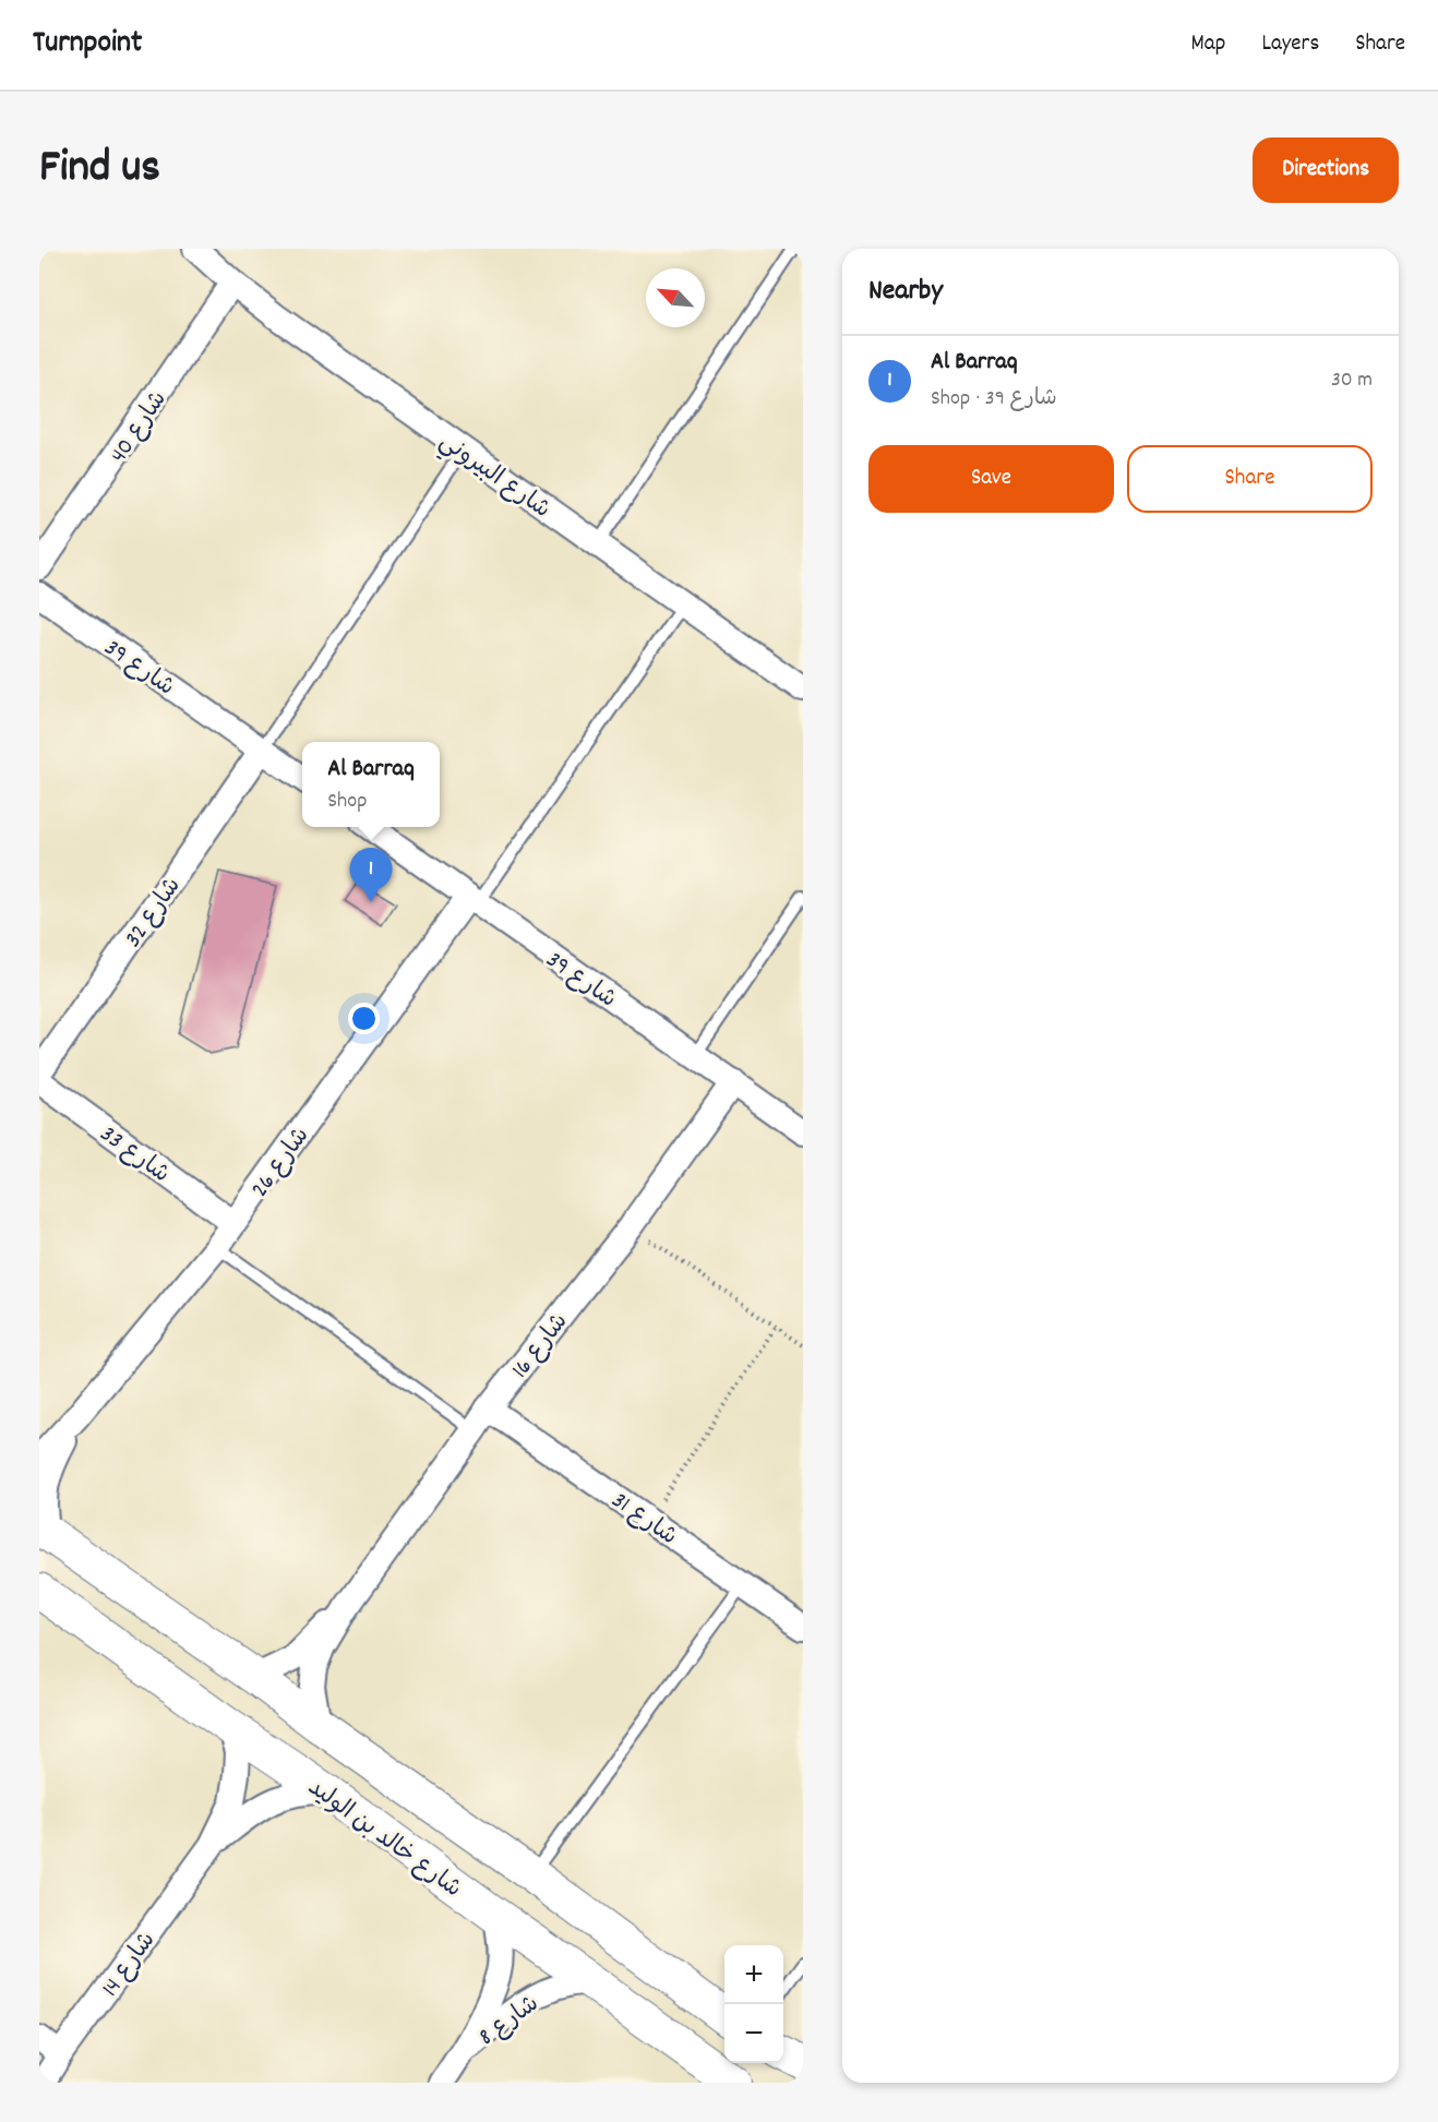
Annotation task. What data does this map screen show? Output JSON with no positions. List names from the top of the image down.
{
  "streets": {
    "main road": ["شارع خالد بن الوليد"],
    "street": [
      "شارع 40",
      "شارع البيروني",
      "شارع 39",
      "شارع 32",
      "شارع 33",
      "شارع 26",
      "شارع 16",
      "شارع 31",
      "شارع 14",
      "شارع 8"
    ]
  },
  "crossings": [
    ["شارع 40", "شارع البيروني"],
    ["شارع 39", "شارع 32"],
    ["شارع 39", "شارع 26"],
    ["شارع 39", "شارع 16"],
    ["شارع 33", "شارع 26"],
    ["شارع 26", "شارع خالد بن الوليد"],
    ["شارع 16", "شارع 31"],
    ["شارع 16", "شارع خالد بن الوليد"],
    ["شارع خالد بن الوليد", "شارع 14"],
    ["شارع خالد بن الوليد", "شارع 8"]
  ],
  "north": "top left",
  "page": {
    "header": "Turnpoint",
    "nav": ["Map", "Layers", "Share"],
    "title": "Find us",
    "buttons": [
      "Directions",
      ["Save", "Share"]
    ],
    "heading": "Nearby",
    "list": [
      {
        "mark": "1",
        "name": "Al Barraq",
        "note": "Shop · شارع 39",
        "value": "30 m"
      }
    ],
    "popup": ["Al Barraq", "Shop"],
    "pins": "1",
    "map_buttons": ["+", "−"]
  }
}
